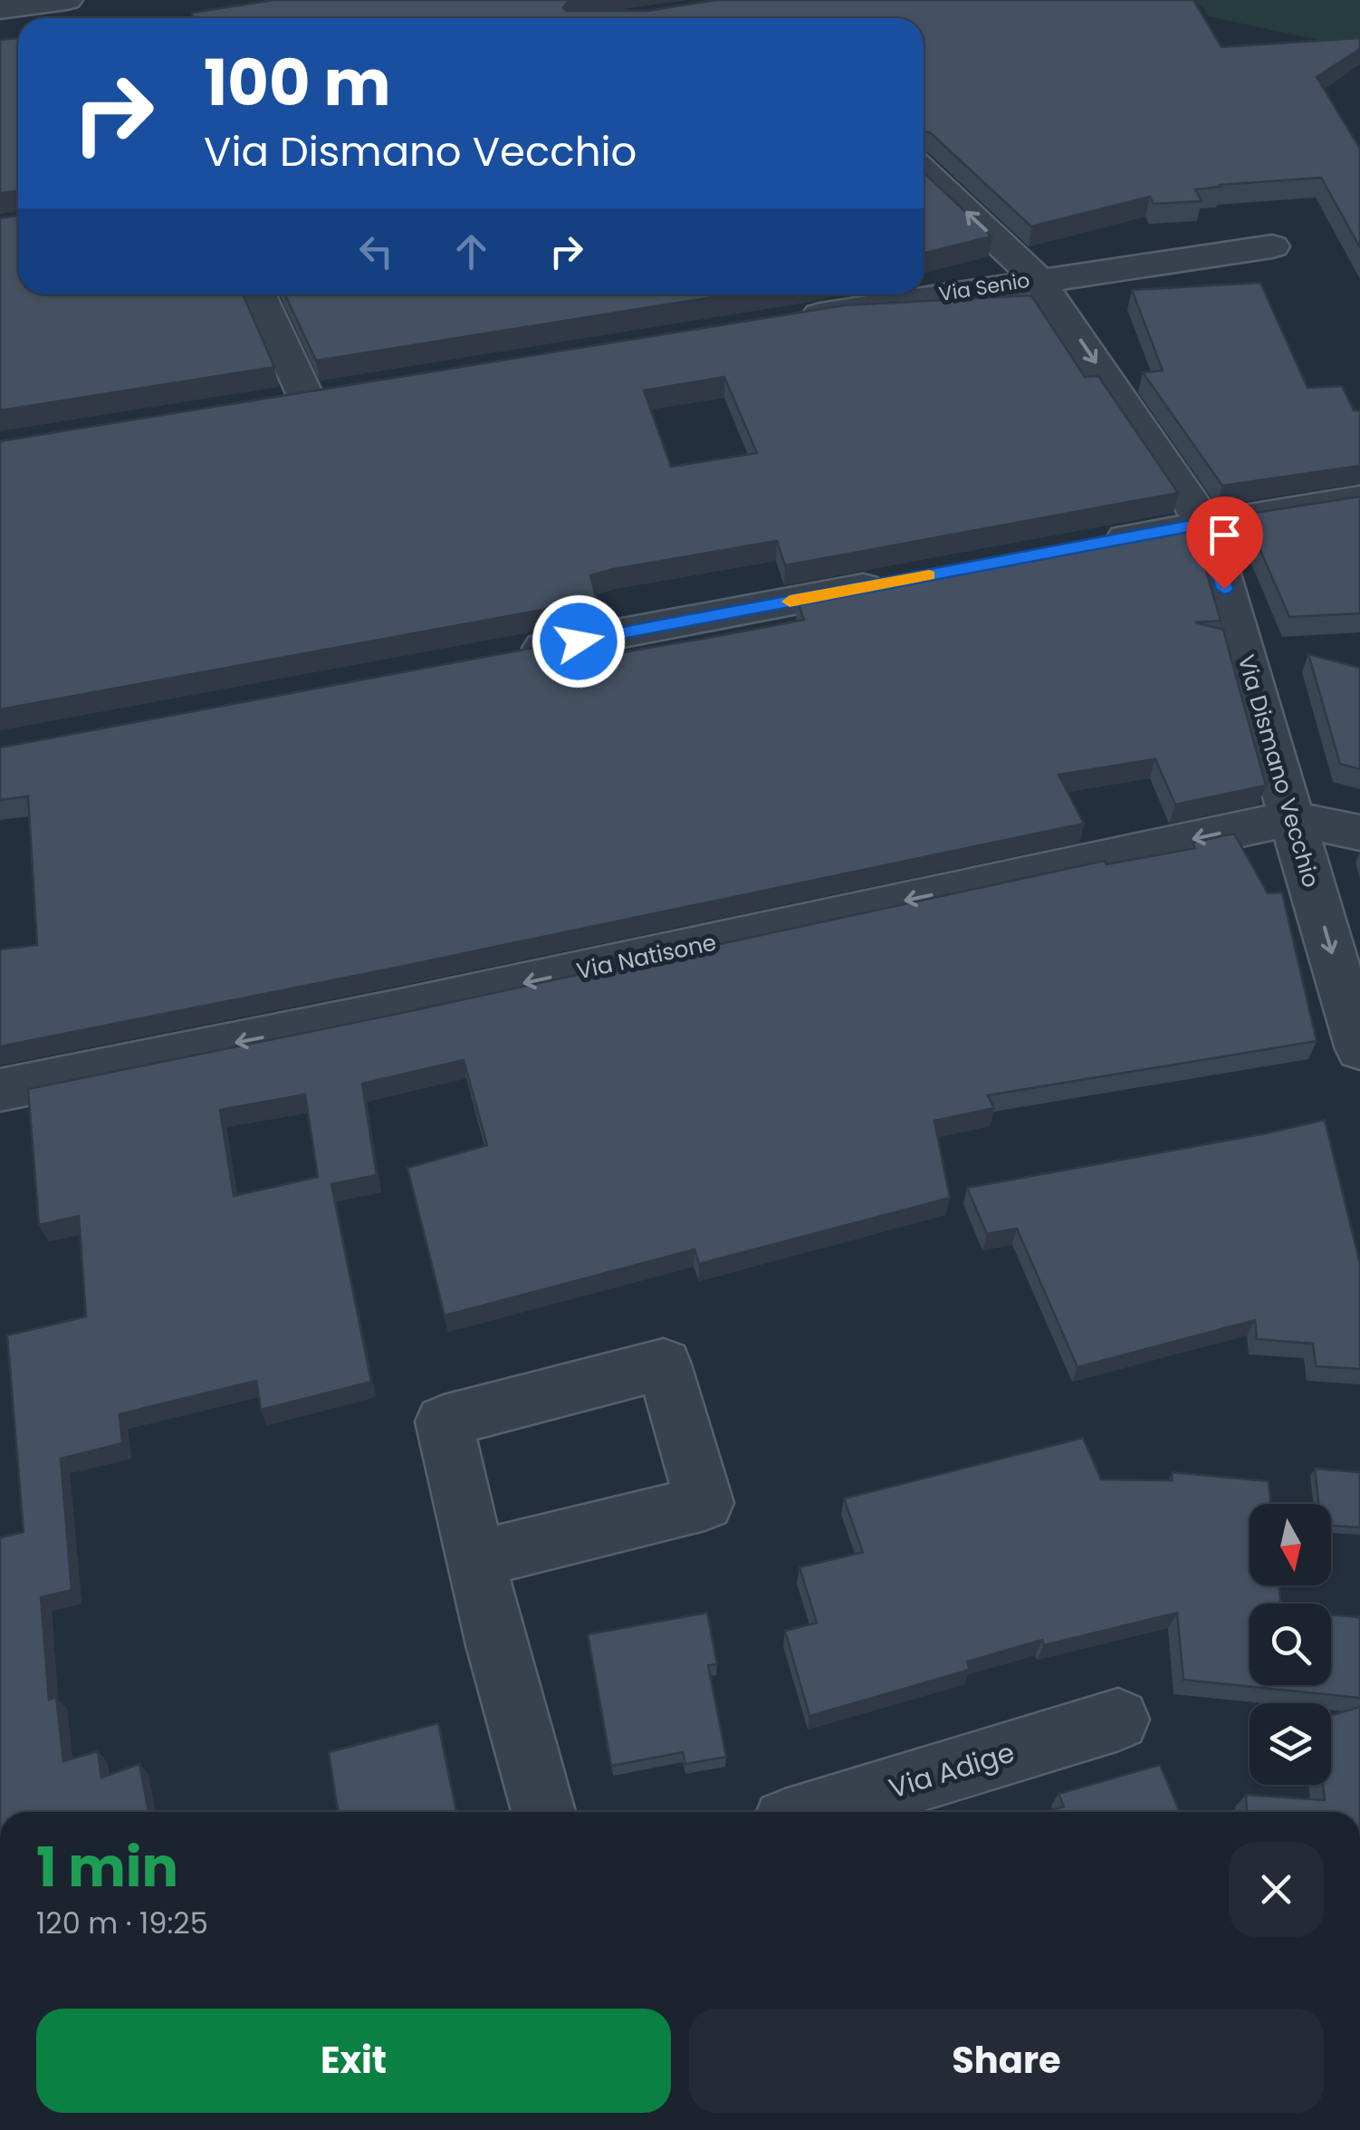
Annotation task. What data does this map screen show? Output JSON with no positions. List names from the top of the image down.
{
  "streets": {
    "street": [
      "Via Senio",
      "Via Dismano Vecchio",
      "Via Natisone",
      "Via Adige"
    ]
  },
  "crossings": [
    ["Via Senio", "Via Dismano Vecchio"],
    ["Via Dismano Vecchio", "Via Natisone"]
  ],
  "north": "bottom",
  "page": {
    "turn": ["100 m", "Via Dismano Vecchio"],
    "heading": ["1 min", "120 m · 19:25"],
    "buttons": ["Exit", "Share"]
  }
}
